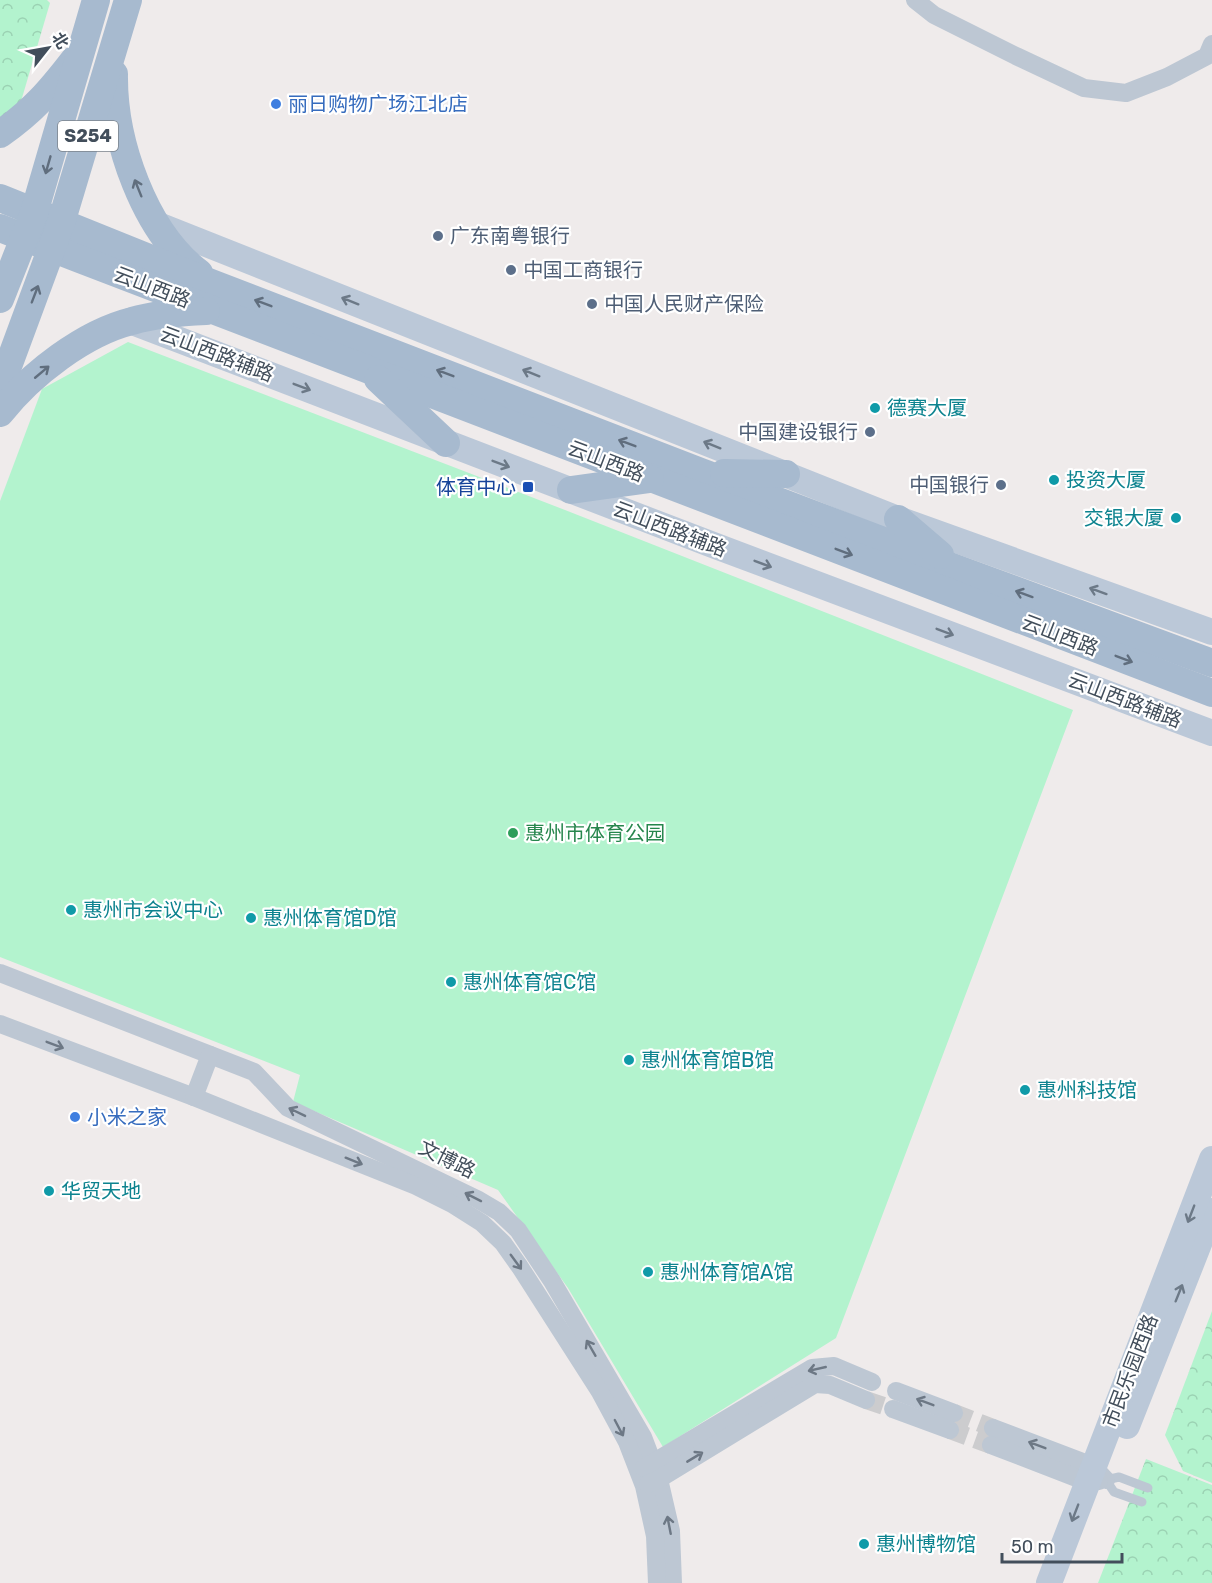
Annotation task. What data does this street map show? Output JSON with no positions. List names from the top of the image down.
{
  "streets": {
    "main road": [
      "S254",
      "云山西路",
      "云山西路辅路",
      "市民乐园西路"
    ],
    "street": ["文博路"]
  },
  "crossings": [
    ["S254", "云山西路"]
  ],
  "places": {
    "other": [
      "丽日购物广场江北店",
      "广东南粤银行",
      "中国工商银行",
      "中国人民财产保险",
      "德赛大厦",
      "中国建设银行",
      "投资大厦",
      "中国银行",
      "交银大厦",
      "惠州市体育公园",
      "惠州市会议中心",
      "惠州体育馆D馆",
      "惠州体育馆C馆",
      "惠州体育馆B馆",
      "惠州科技馆",
      "小米之家",
      "华贸天地",
      "惠州体育馆A馆",
      "惠州博物馆"
    ],
    "transit": ["体育中心"]
  },
  "scale_bar": "50 m",
  "north": "top right"
}
